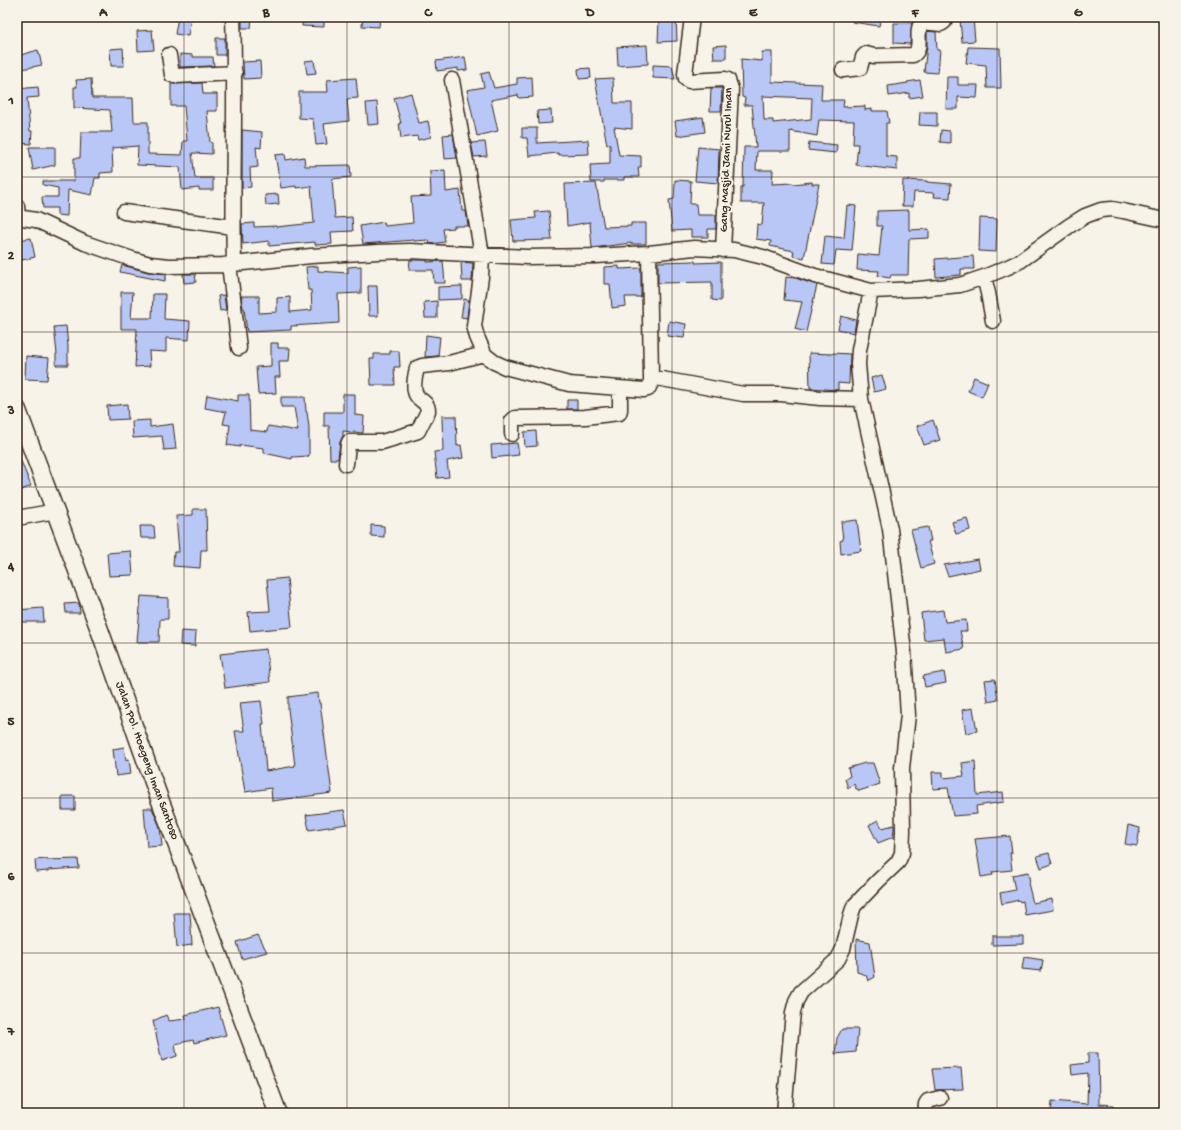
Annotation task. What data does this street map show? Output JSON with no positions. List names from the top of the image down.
{
  "streets": {
    "street": ["Gang Masjid Jami Nurul Iman", "Jalan Pol. Hoegeng Iman Santoso"]
  },
  "grid": {
    "columns": [
      "A",
      "B",
      "C",
      "D",
      "E",
      "F",
      "G"
    ],
    "rows": [
      "1",
      "2",
      "3",
      "4",
      "5",
      "6",
      "7"
    ]
  }
}
